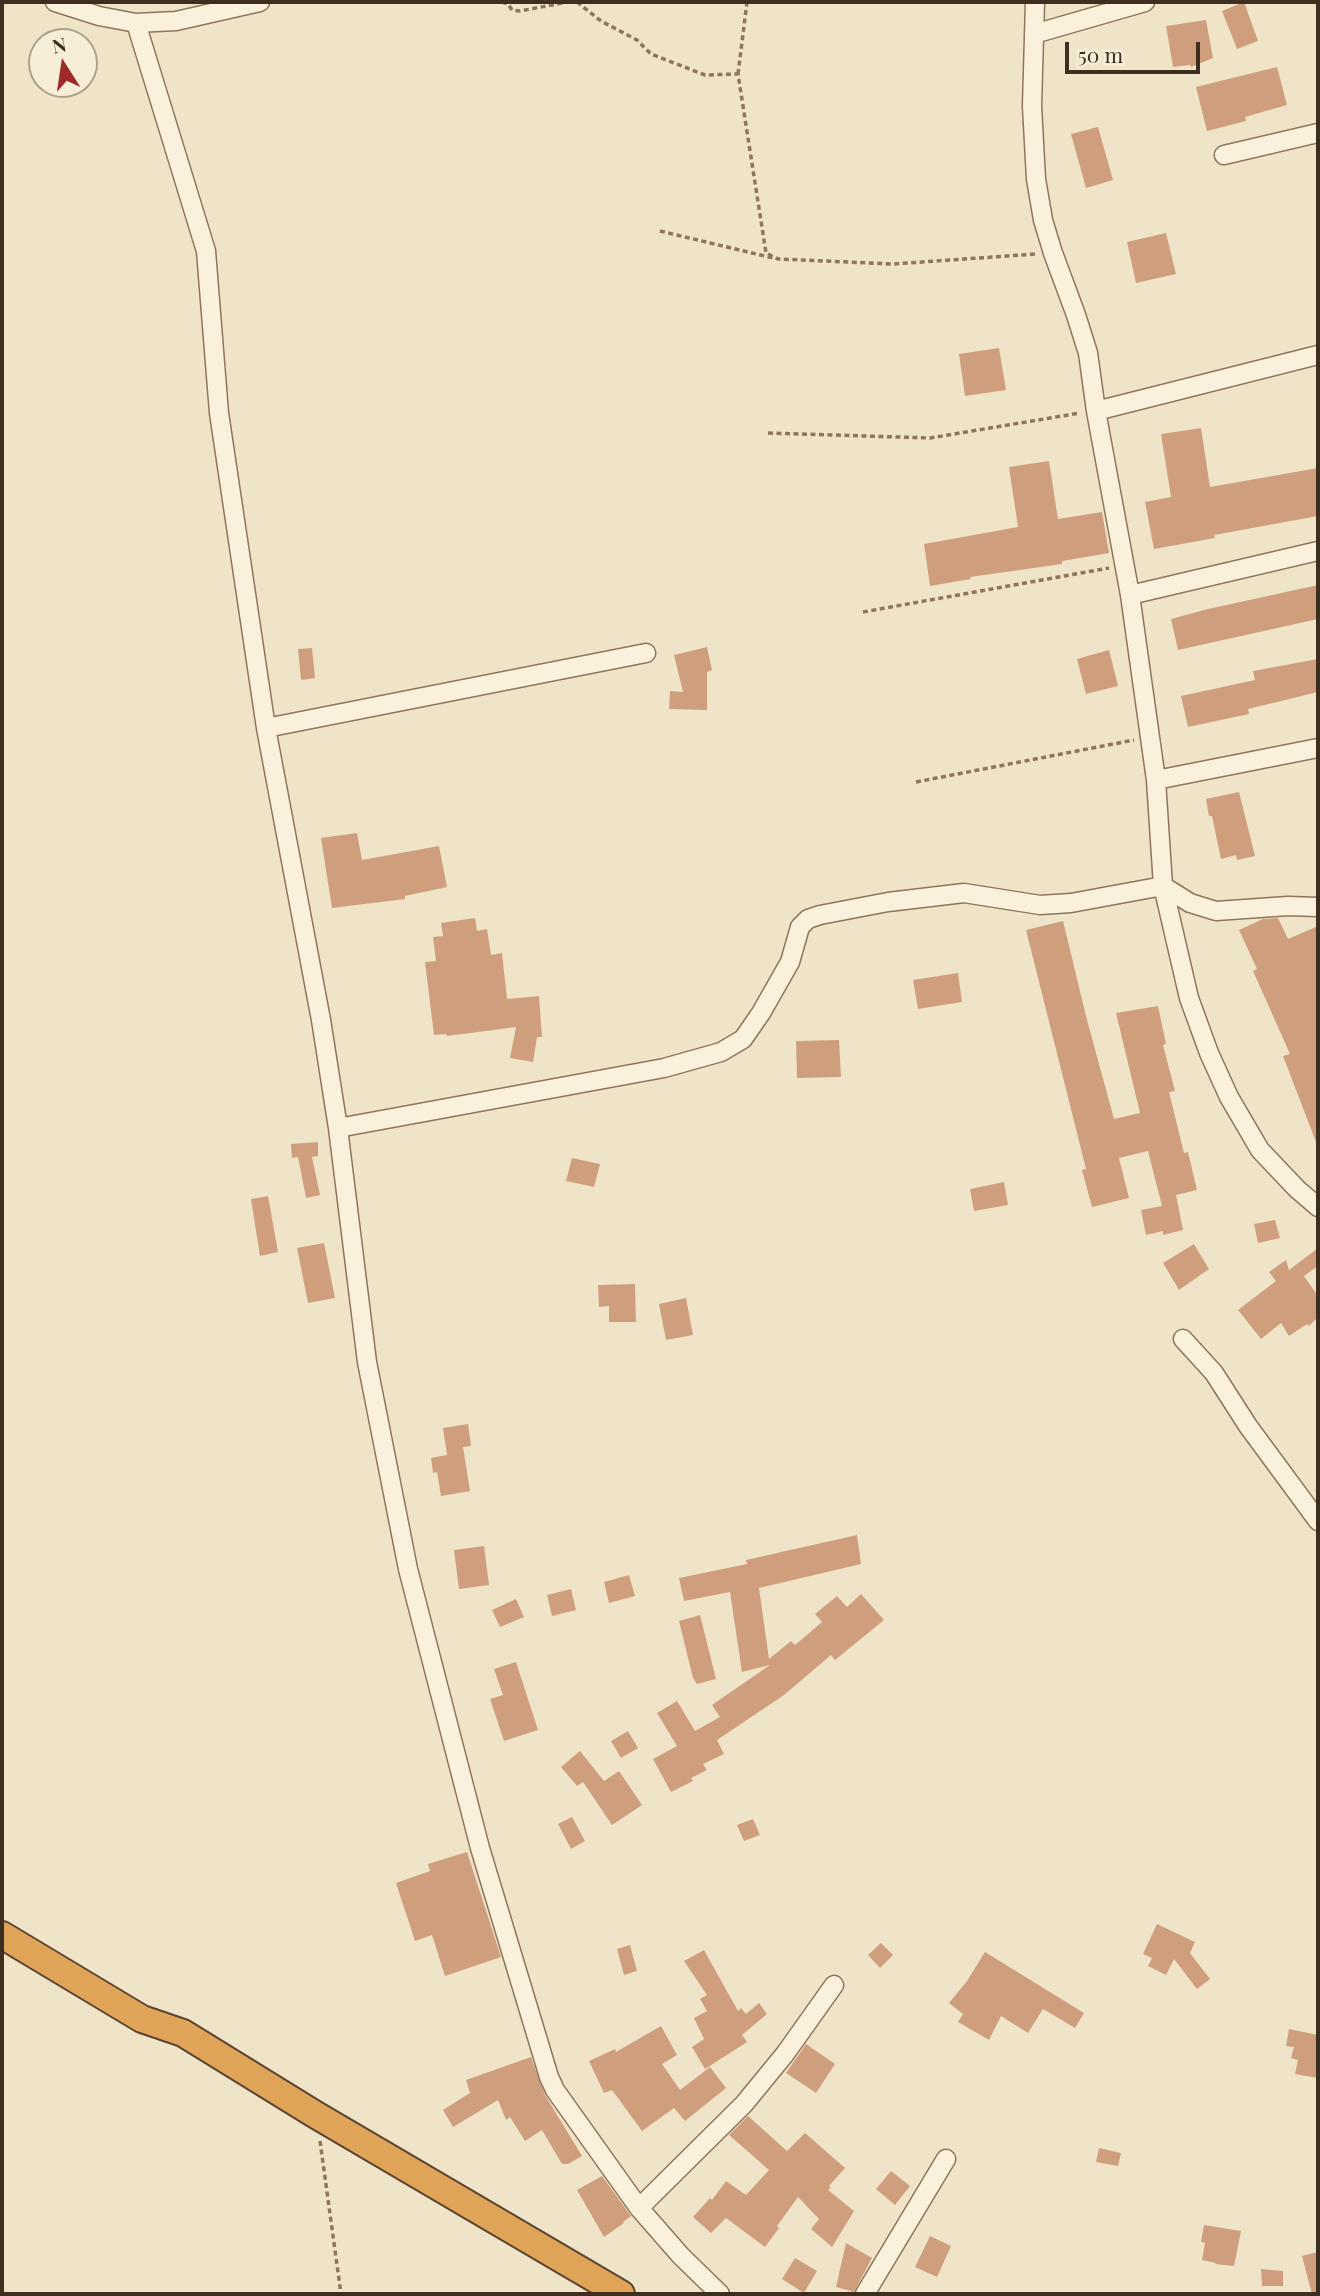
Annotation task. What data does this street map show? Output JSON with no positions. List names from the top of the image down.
{
  "scale_bar": "50 m",
  "north": "top"
}
